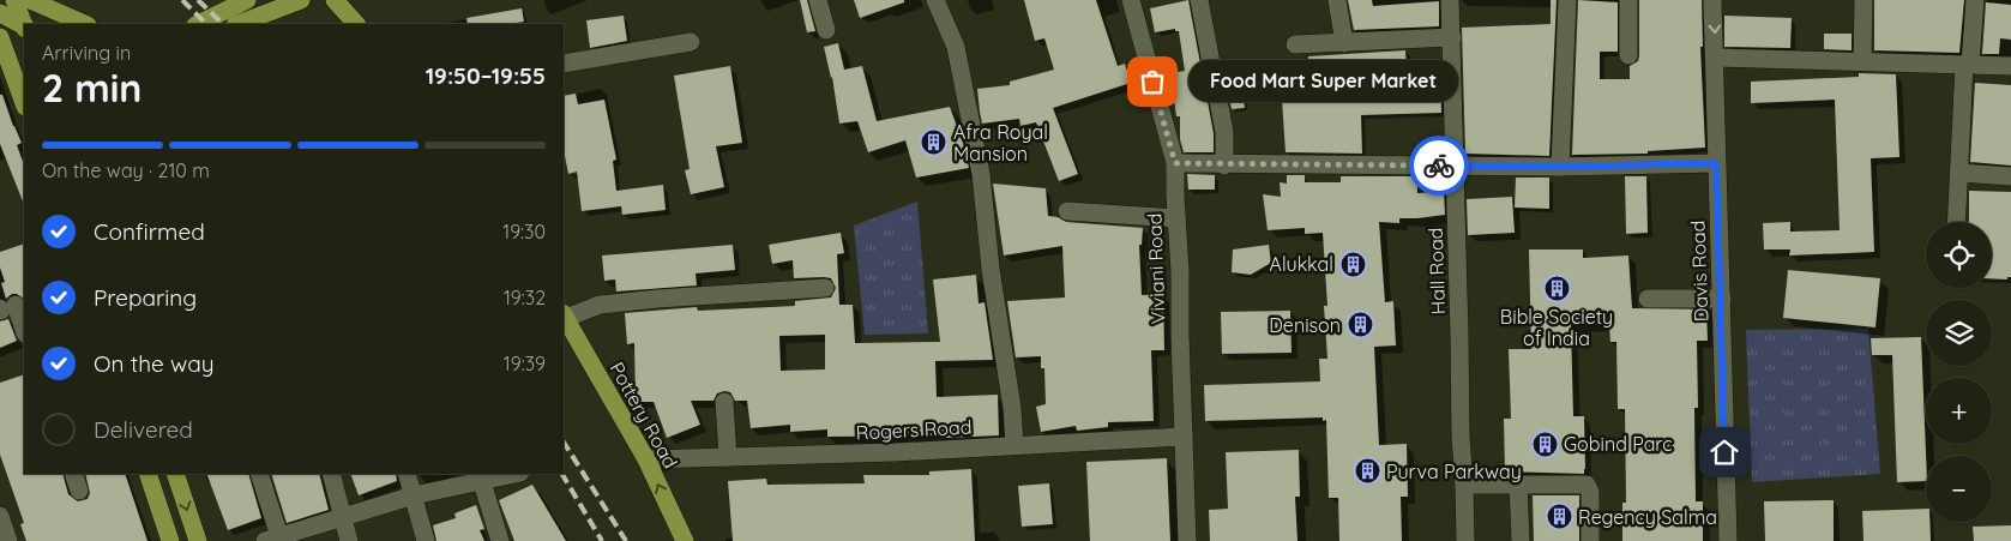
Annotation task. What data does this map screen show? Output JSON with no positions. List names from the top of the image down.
{
  "streets": {
    "main road": ["Pottery Road"],
    "street": [
      "Viviani Road",
      "Hall Road",
      "Davis Road",
      "Rogers Road"
    ]
  },
  "crossings": [
    ["Viviani Road", "Rogers Road"],
    ["Pottery Road", "Rogers Road"]
  ],
  "places": {
    "other": ["Food Mart Super Market"],
    "building": [
      "Afra Royal Mansion",
      "Alukkal",
      "Bible Society of India",
      "Denison",
      "Gobind Parc",
      "Purva Parkway",
      "Regency Salma"
    ]
  },
  "page": {
    "heading": ["2 min", "Arriving in", "19:50–19:55"],
    "bubble": "Food Mart Super Market",
    "bar": "On the way · 210 m",
    "list": [
      ["Confirmed", "19:30"],
      ["Preparing", "19:32"],
      ["On the way", "19:39"],
      "Delivered"
    ],
    "map_buttons": ["+", "−"]
  }
}
